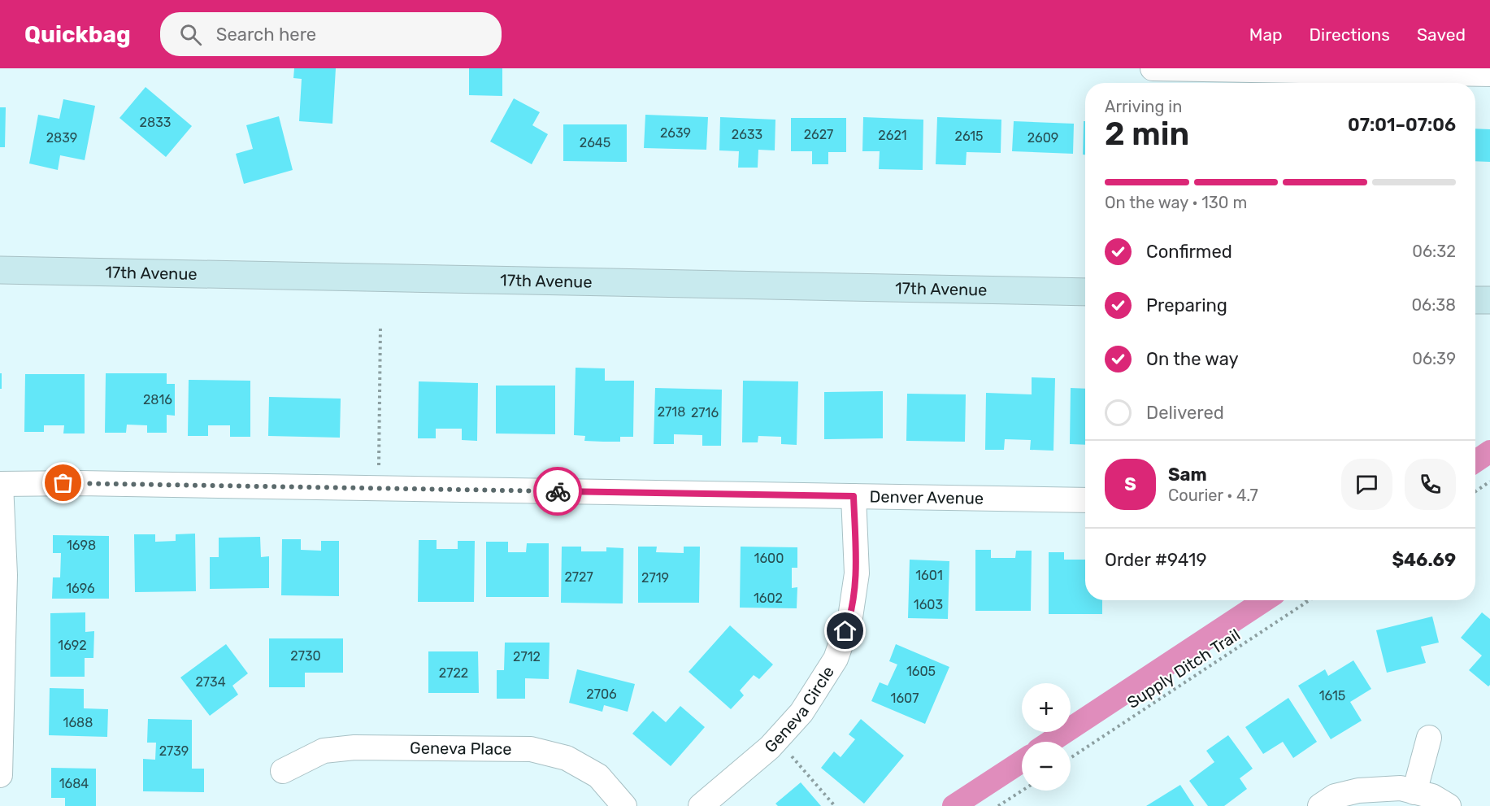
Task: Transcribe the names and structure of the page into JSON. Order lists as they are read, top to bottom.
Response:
{
  "streets": {
    "main road": ["17th Avenue"],
    "street": ["Denver Avenue", "Geneva Circle", "Geneva Place"],
    "path": ["Supply Ditch Trail"]
  },
  "crossings": [
    ["Denver Avenue", "Geneva Circle"]
  ],
  "house_numbers": [
    "2833",
    "2639",
    "2633",
    "2627",
    "2621",
    "2615",
    "2839",
    "2609",
    "2645",
    "2816",
    "2718",
    "2716",
    "1698",
    "1600",
    "1601",
    "2727",
    "2719",
    "1696",
    "1602",
    "1603",
    "1692",
    "2730",
    "2712",
    "1605",
    "2722",
    "2734",
    "2706",
    "1615",
    "1607",
    "1688",
    "2739",
    "1684"
  ],
  "page": {
    "header": "Quickbag",
    "search": "Search here",
    "nav": ["Map", "Directions", "Saved"],
    "heading": ["2 min", "Arriving in", "07:01–07:06"],
    "panel": [
      "Sam",
      "Courier · 4.7",
      "Order #9419",
      "$46.69"
    ],
    "bar": "On the way · 130 m",
    "list": [
      ["Confirmed", "06:32"],
      ["Preparing", "06:38"],
      ["On the way", "06:39"],
      "Delivered"
    ],
    "round": "S",
    "map_buttons": ["+", "−"]
  }
}
